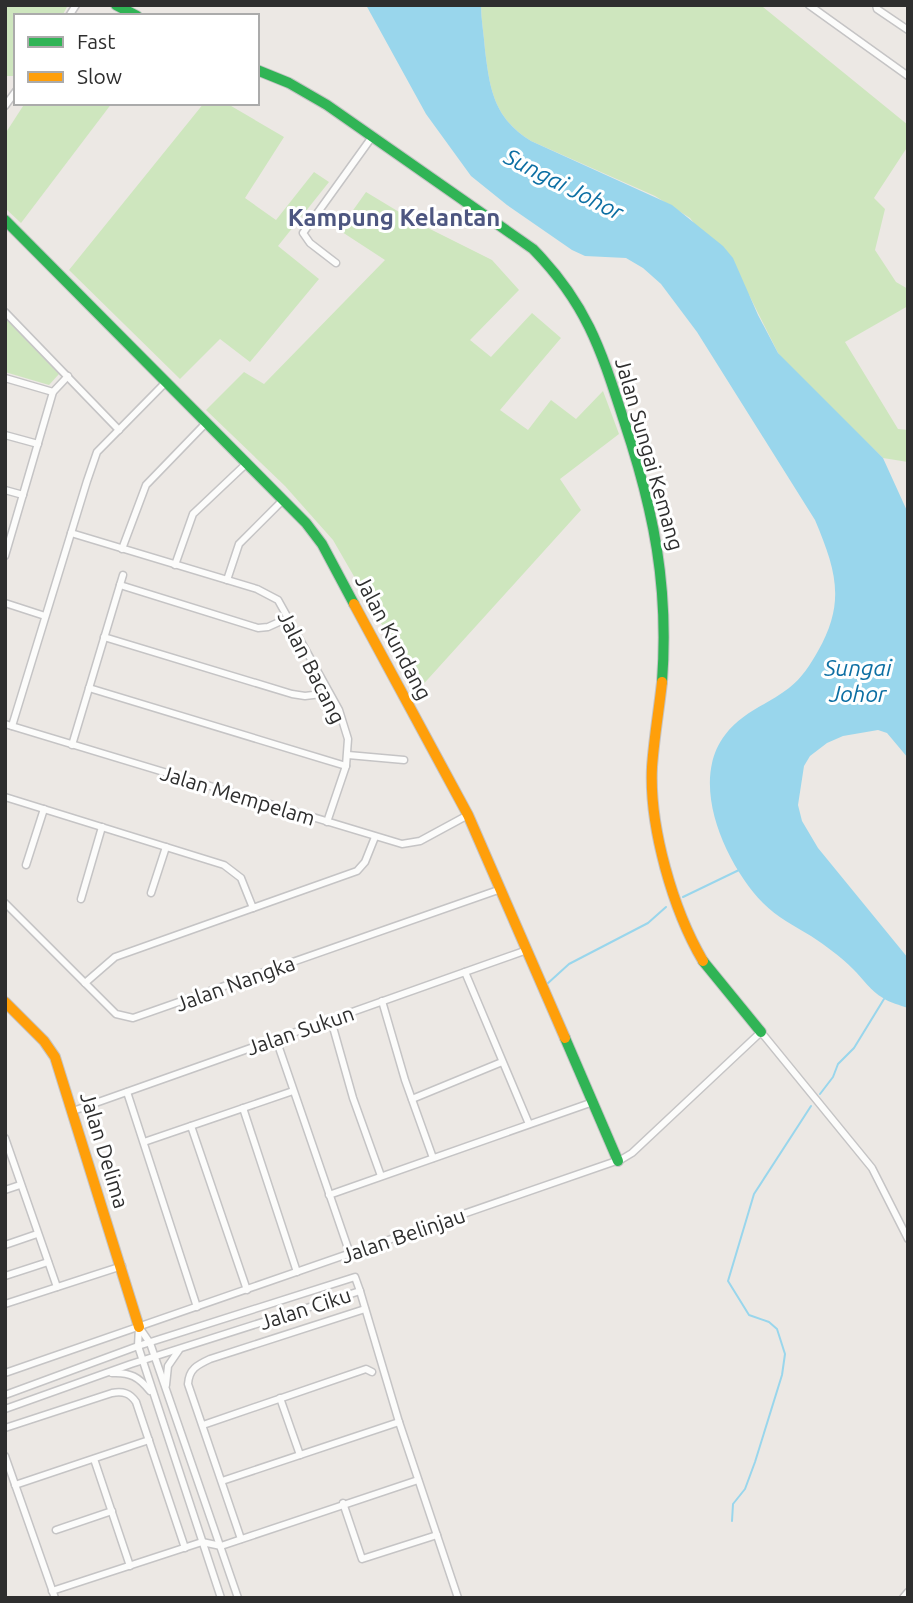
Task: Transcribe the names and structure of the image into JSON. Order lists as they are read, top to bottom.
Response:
{
  "streets": {
    "street": [
      "Jalan Sungai Kemang",
      "Jalan Kundang",
      "Jalan Bacang",
      "Jalan Mempelam",
      "Jalan Nangka",
      "Jalan Sukun",
      "Jalan Delima",
      "Jalan Belinjau",
      "Jalan Ciku"
    ]
  },
  "crossings": [
    ["Jalan Sungai Kemang", "Jalan Belinjau"],
    ["Jalan Kundang", "Jalan Mempelam"],
    ["Jalan Kundang", "Jalan Nangka"],
    ["Jalan Kundang", "Jalan Sukun"],
    ["Jalan Kundang", "Jalan Belinjau"],
    ["Jalan Bacang", "Jalan Mempelam"],
    ["Jalan Sukun", "Jalan Delima"],
    ["Jalan Delima", "Jalan Belinjau"],
    ["Jalan Delima", "Jalan Ciku"]
  ],
  "districts": ["Kampung Kelantan"],
  "water": ["Sungai Johor"],
  "legend": ["Fast", "Slow"]
}
